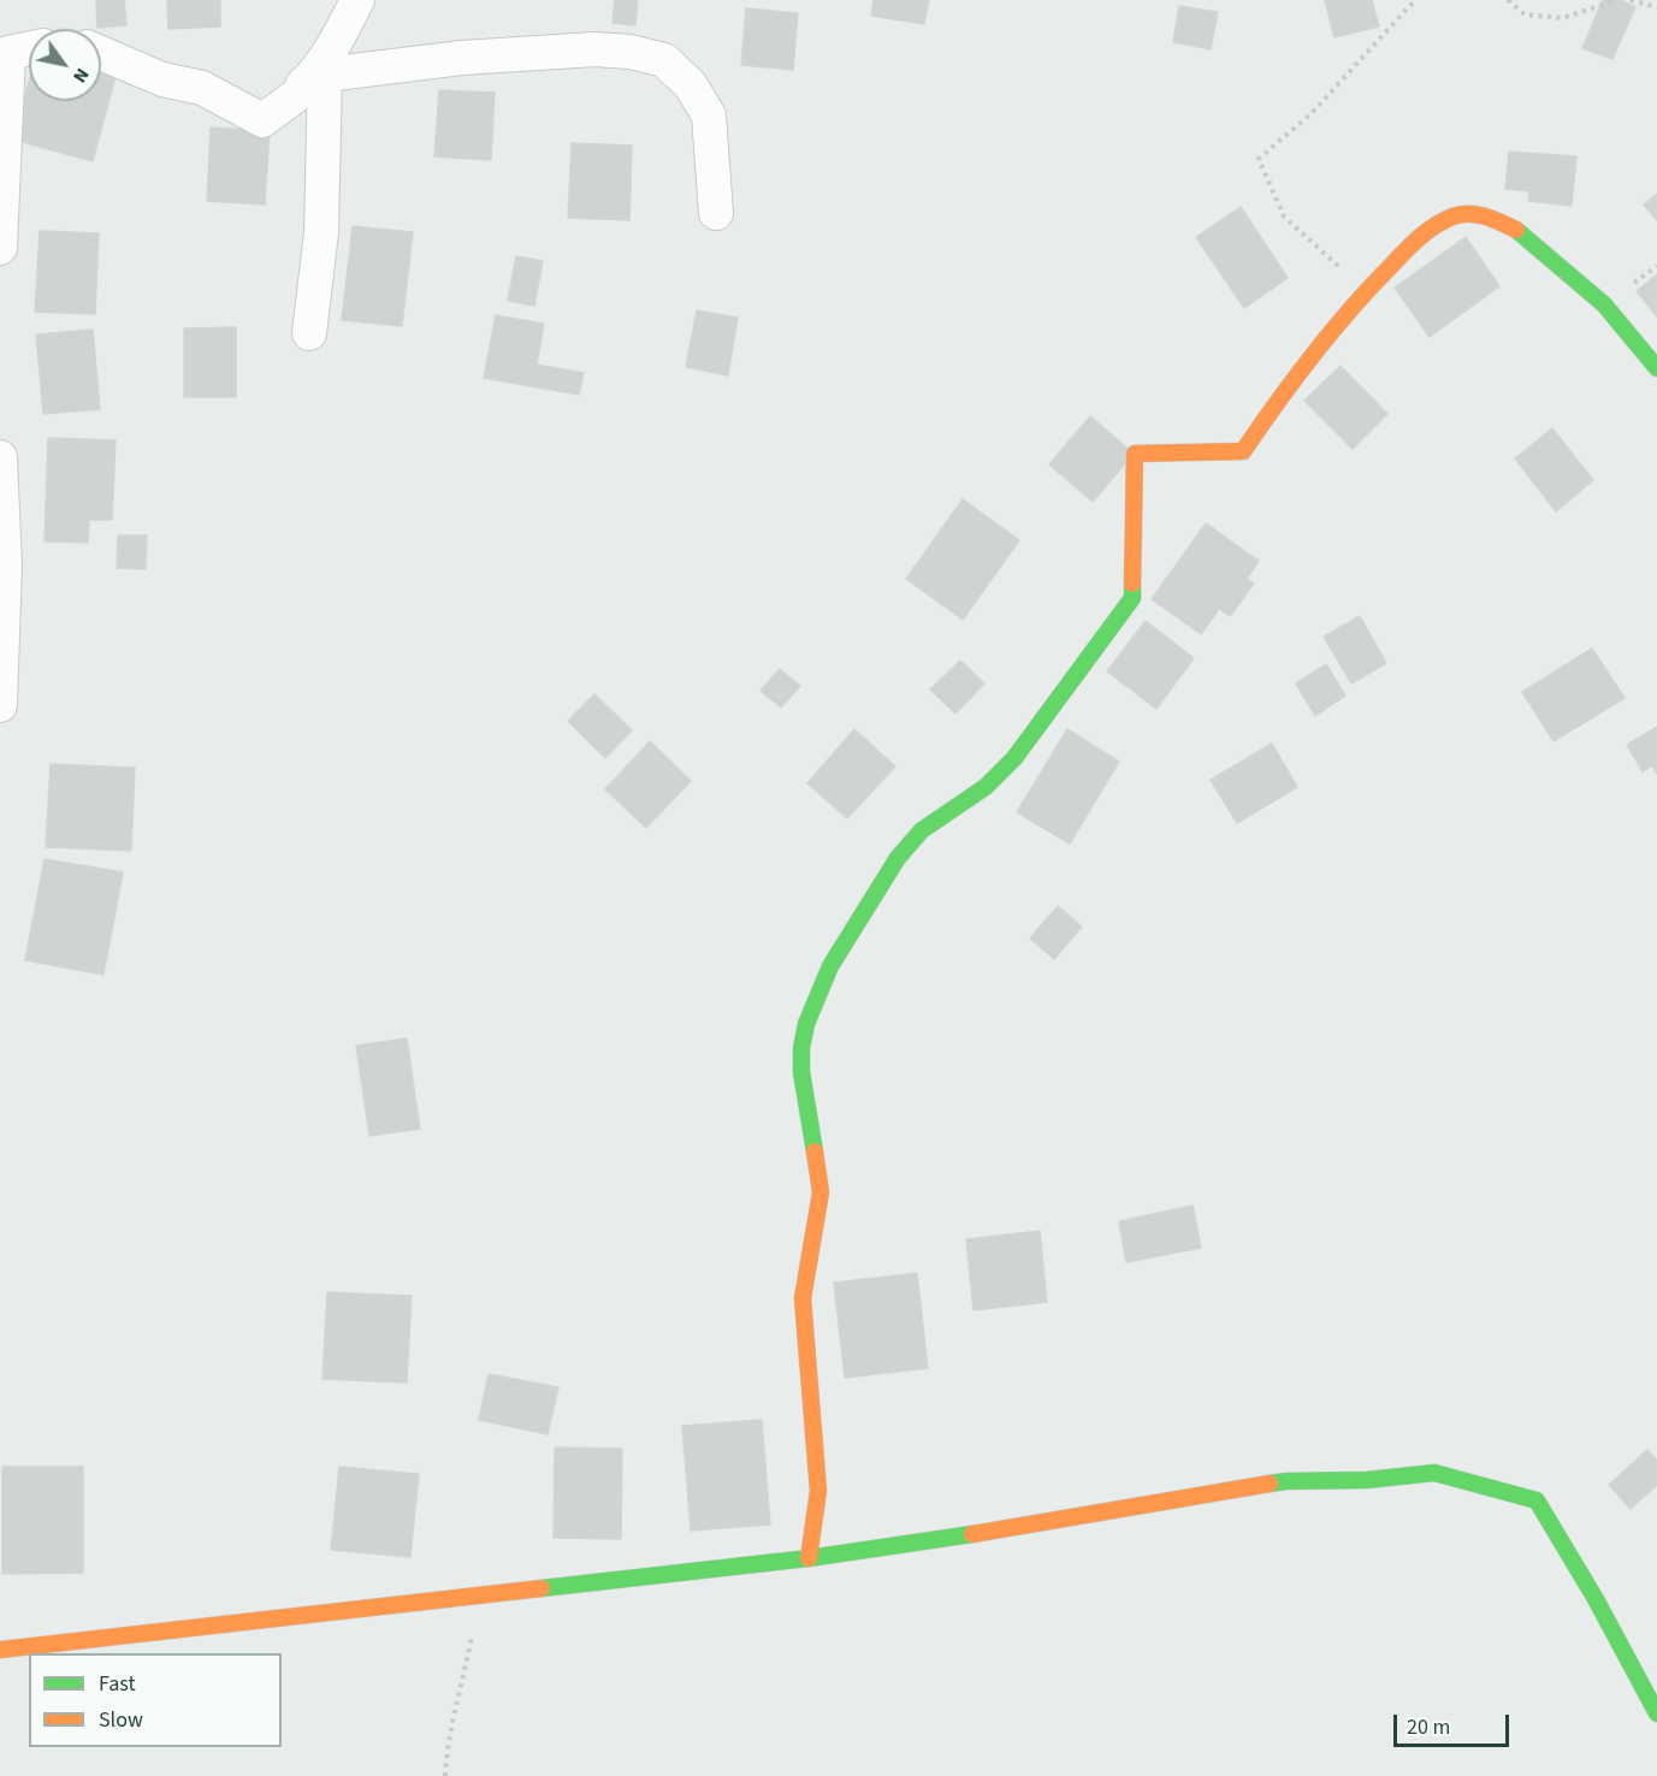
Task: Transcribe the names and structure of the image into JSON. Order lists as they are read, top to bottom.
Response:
{
  "legend": ["Fast", "Slow"],
  "scale_bar": "20 m",
  "north": "bottom right"
}
